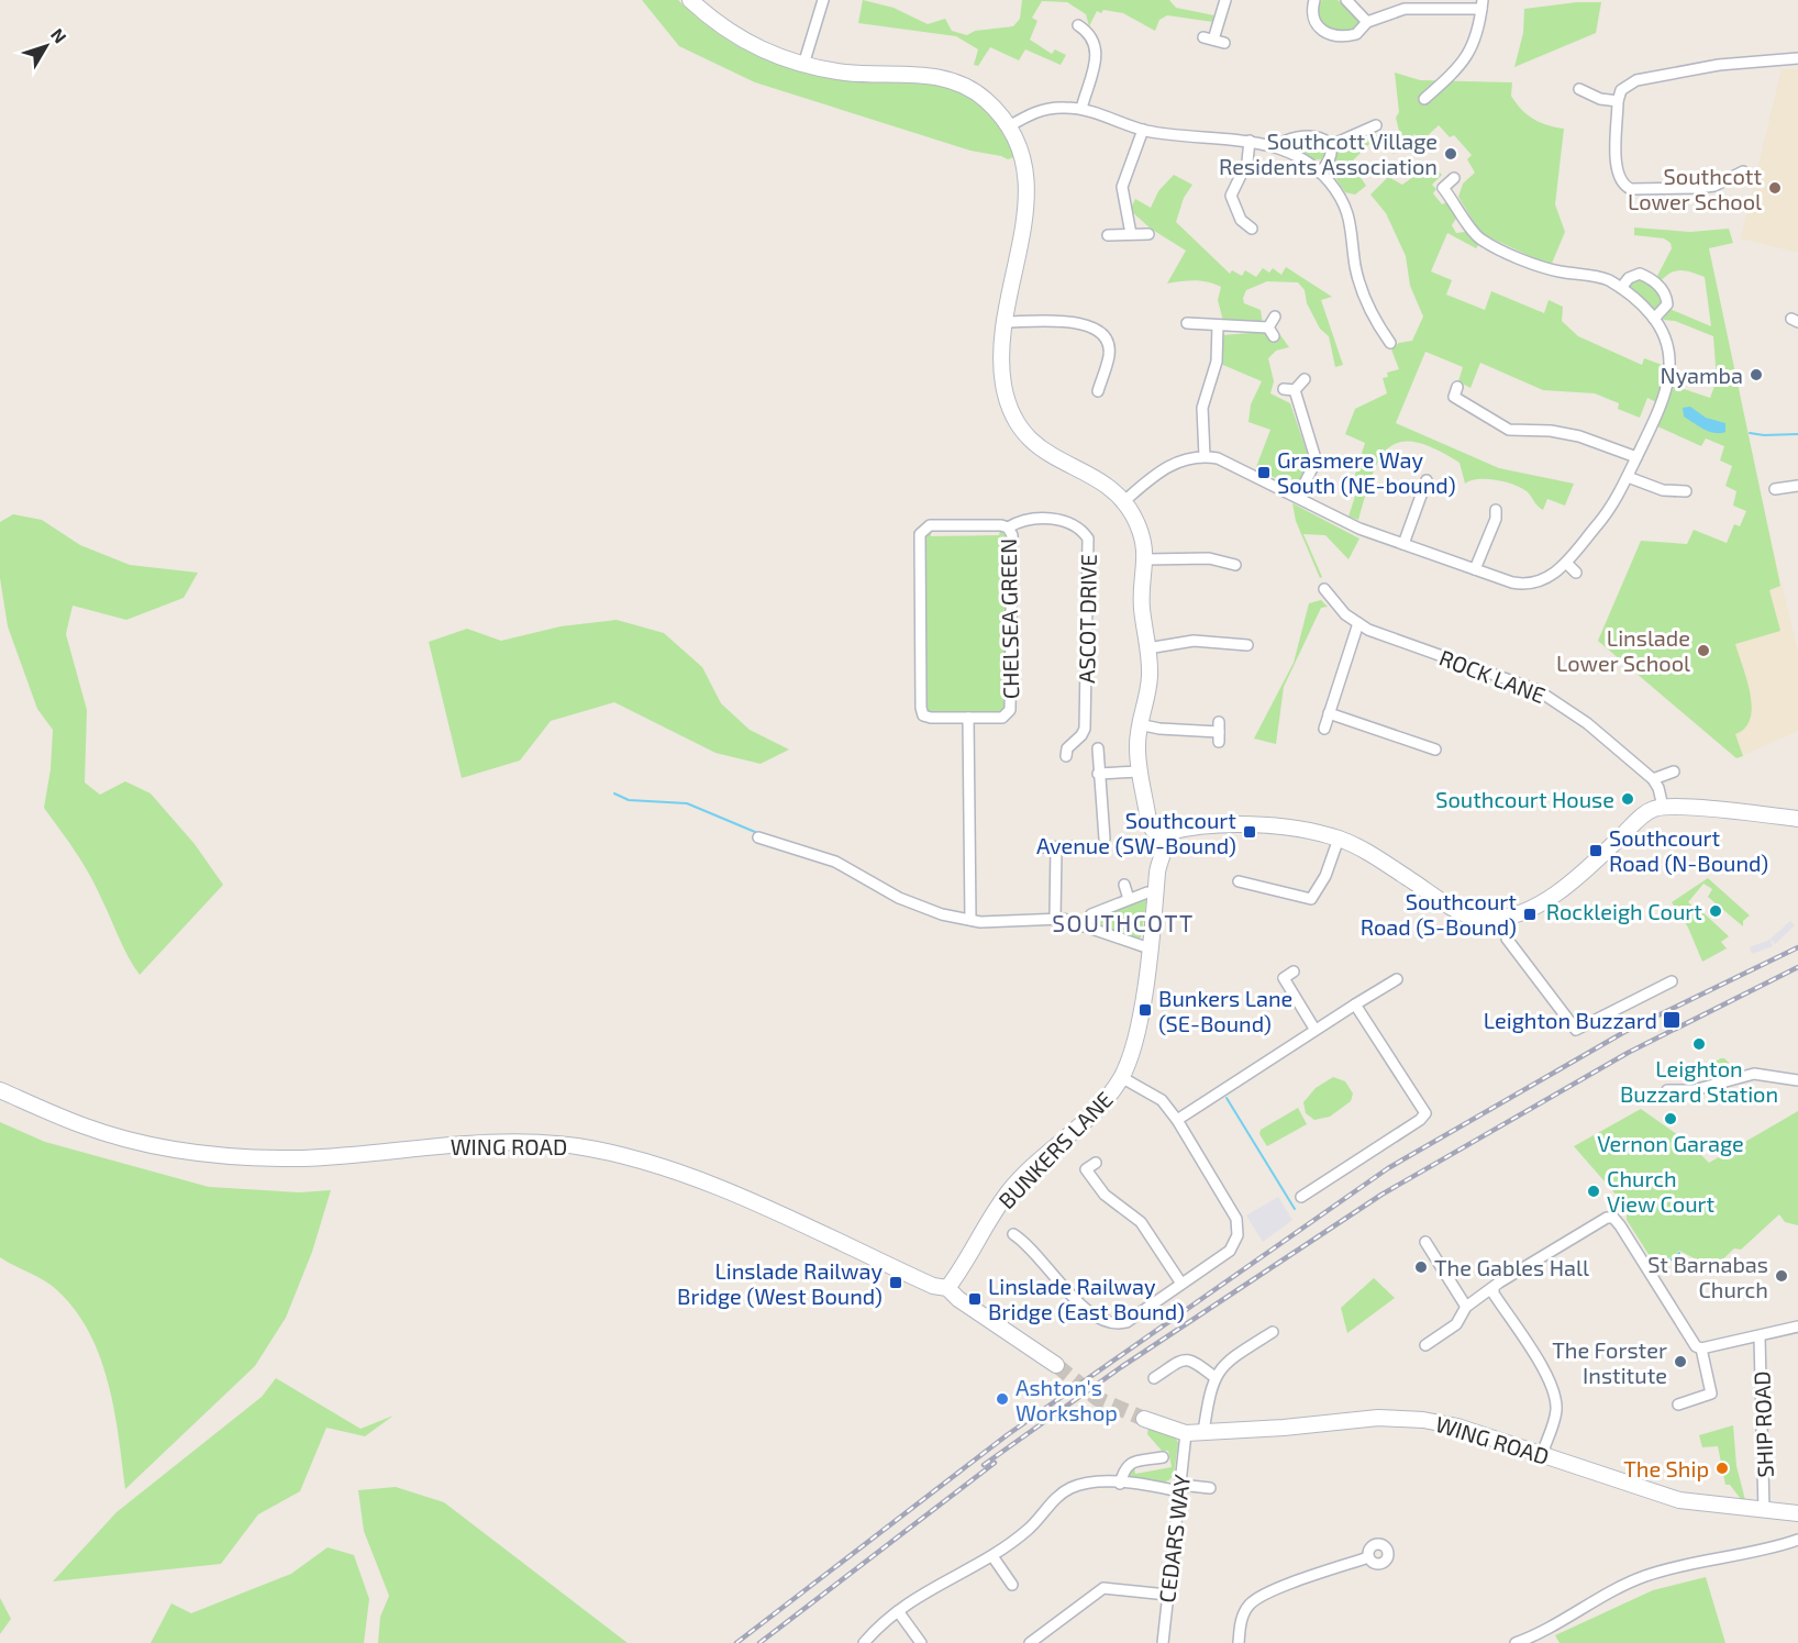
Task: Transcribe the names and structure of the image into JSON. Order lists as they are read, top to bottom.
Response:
{
  "streets": {
    "street": [
      "CHELSEA GREEN",
      "ASCOT DRIVE",
      "ROCK LANE",
      "WING ROAD",
      "BUNKERS LANE",
      "SHIP ROAD",
      "CEDARS WAY"
    ]
  },
  "crossings": [
    ["CHELSEA GREEN", "ASCOT DRIVE"],
    ["WING ROAD", "BUNKERS LANE"],
    ["WING ROAD", "SHIP ROAD"],
    ["WING ROAD", "CEDARS WAY"]
  ],
  "districts": ["SOUTHCOTT"],
  "places": {
    "other": [
      "Southcott Village Residents Association",
      "Southcott Lower School",
      "Nyamba",
      "Linslade Lower School",
      "Southcourt House",
      "Rockleigh Court",
      "Leighton Buzzard Station",
      "Vernon Garage",
      "Church View Court",
      "The Gables Hall",
      "St Barnabas Church",
      "The Forster Institute",
      "Ashton's Workshop",
      "The Ship"
    ],
    "transit": [
      "Grasmere Way South (NE-bound)",
      "Southcourt Avenue (SW-Bound)",
      "Southcourt Road (N-Bound)",
      "Southcourt Road (S-Bound)",
      "Bunkers Lane (SE-Bound)",
      "Leighton Buzzard",
      "Linslade Railway Bridge (West Bound)",
      "Linslade Railway Bridge (East Bound)"
    ]
  },
  "north": "top right"
}
